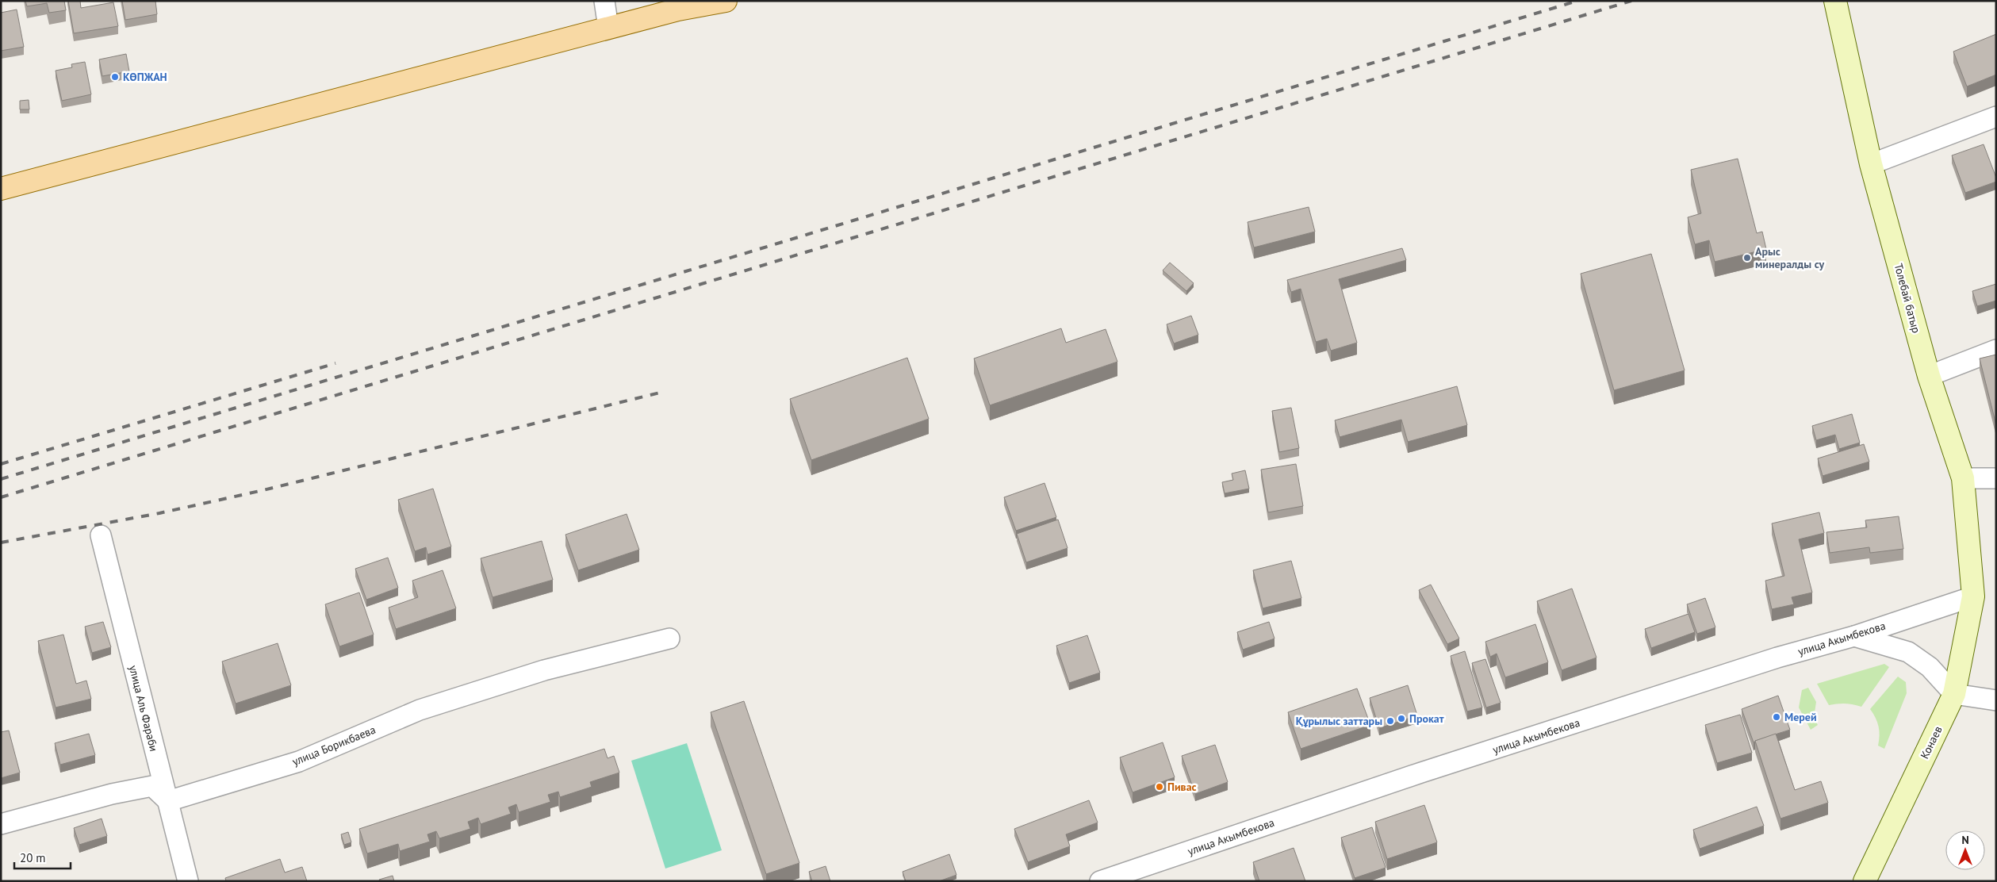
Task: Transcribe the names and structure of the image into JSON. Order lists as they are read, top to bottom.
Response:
{
  "streets": {
    "main road": ["Толебай батыр", "Конаев"],
    "street": ["улица Акымбекова", "улица Аль Фараби", "улица Борикбаева"]
  },
  "crossings": [
    ["Толебай батыр", "улица Акымбекова"],
    ["Толебай батыр", "Конаев"],
    ["улица Акымбекова", "Конаев"],
    ["улица Аль Фараби", "улица Борикбаева"]
  ],
  "places": [
    "КӨПЖАН",
    "Арыс минералды су",
    "Мерей",
    "Прокат",
    "Құрылыс заттары",
    "Пивас"
  ],
  "scale_bar": "20 m",
  "north": "top"
}
